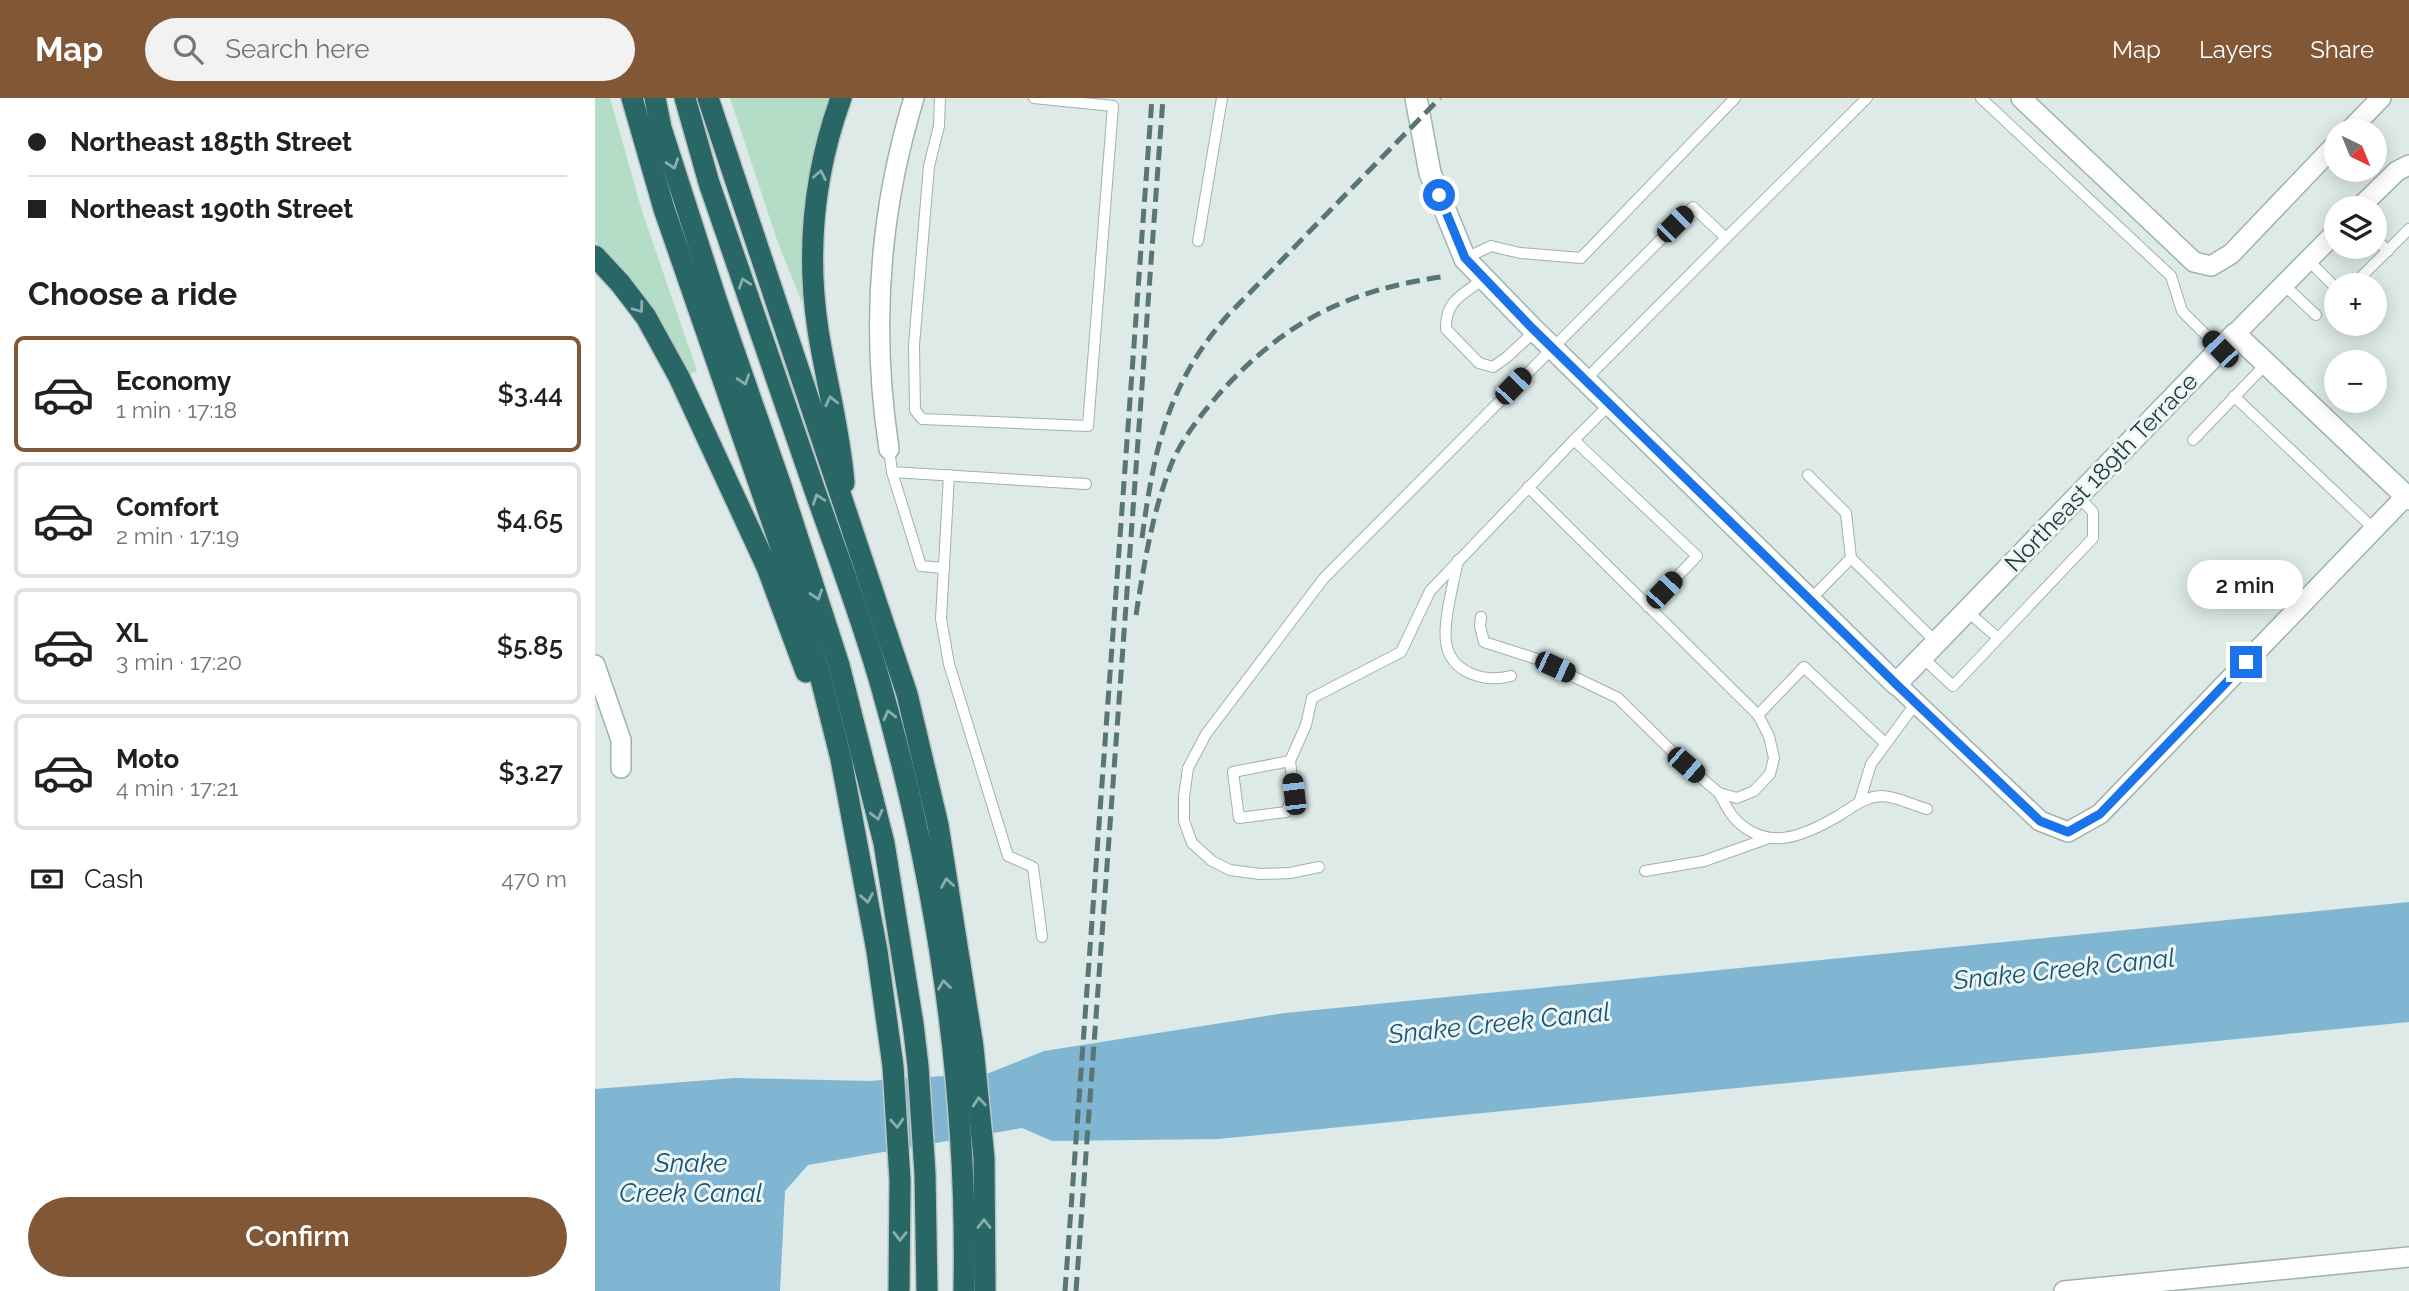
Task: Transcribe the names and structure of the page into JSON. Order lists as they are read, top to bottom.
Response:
{
  "streets": {
    "street": ["Northeast 189th Terrace"]
  },
  "water": ["Snake Creek Canal"],
  "north": "bottom right",
  "page": {
    "header": "Map",
    "search": "Search here",
    "nav": ["Map", "Layers", "Share"],
    "banner": ["Northeast 185th Street", "Northeast 190th Street"],
    "map_buttons": ["+", "−"],
    "heading": "Choose a ride",
    "list": [
      {
        "name": "Economy",
        "note": "1 min · 17:18",
        "value": "$3.44"
      },
      {
        "name": "Comfort",
        "note": "2 min · 17:19",
        "value": "$4.65"
      },
      {
        "name": "XL",
        "note": "3 min · 17:20",
        "value": "$5.85"
      },
      {
        "name": "Moto",
        "note": "4 min · 17:21",
        "value": "$3.27"
      }
    ],
    "bubble": "2 min",
    "pay": ["Cash", "470 m"],
    "buttons": "Confirm"
  }
}
